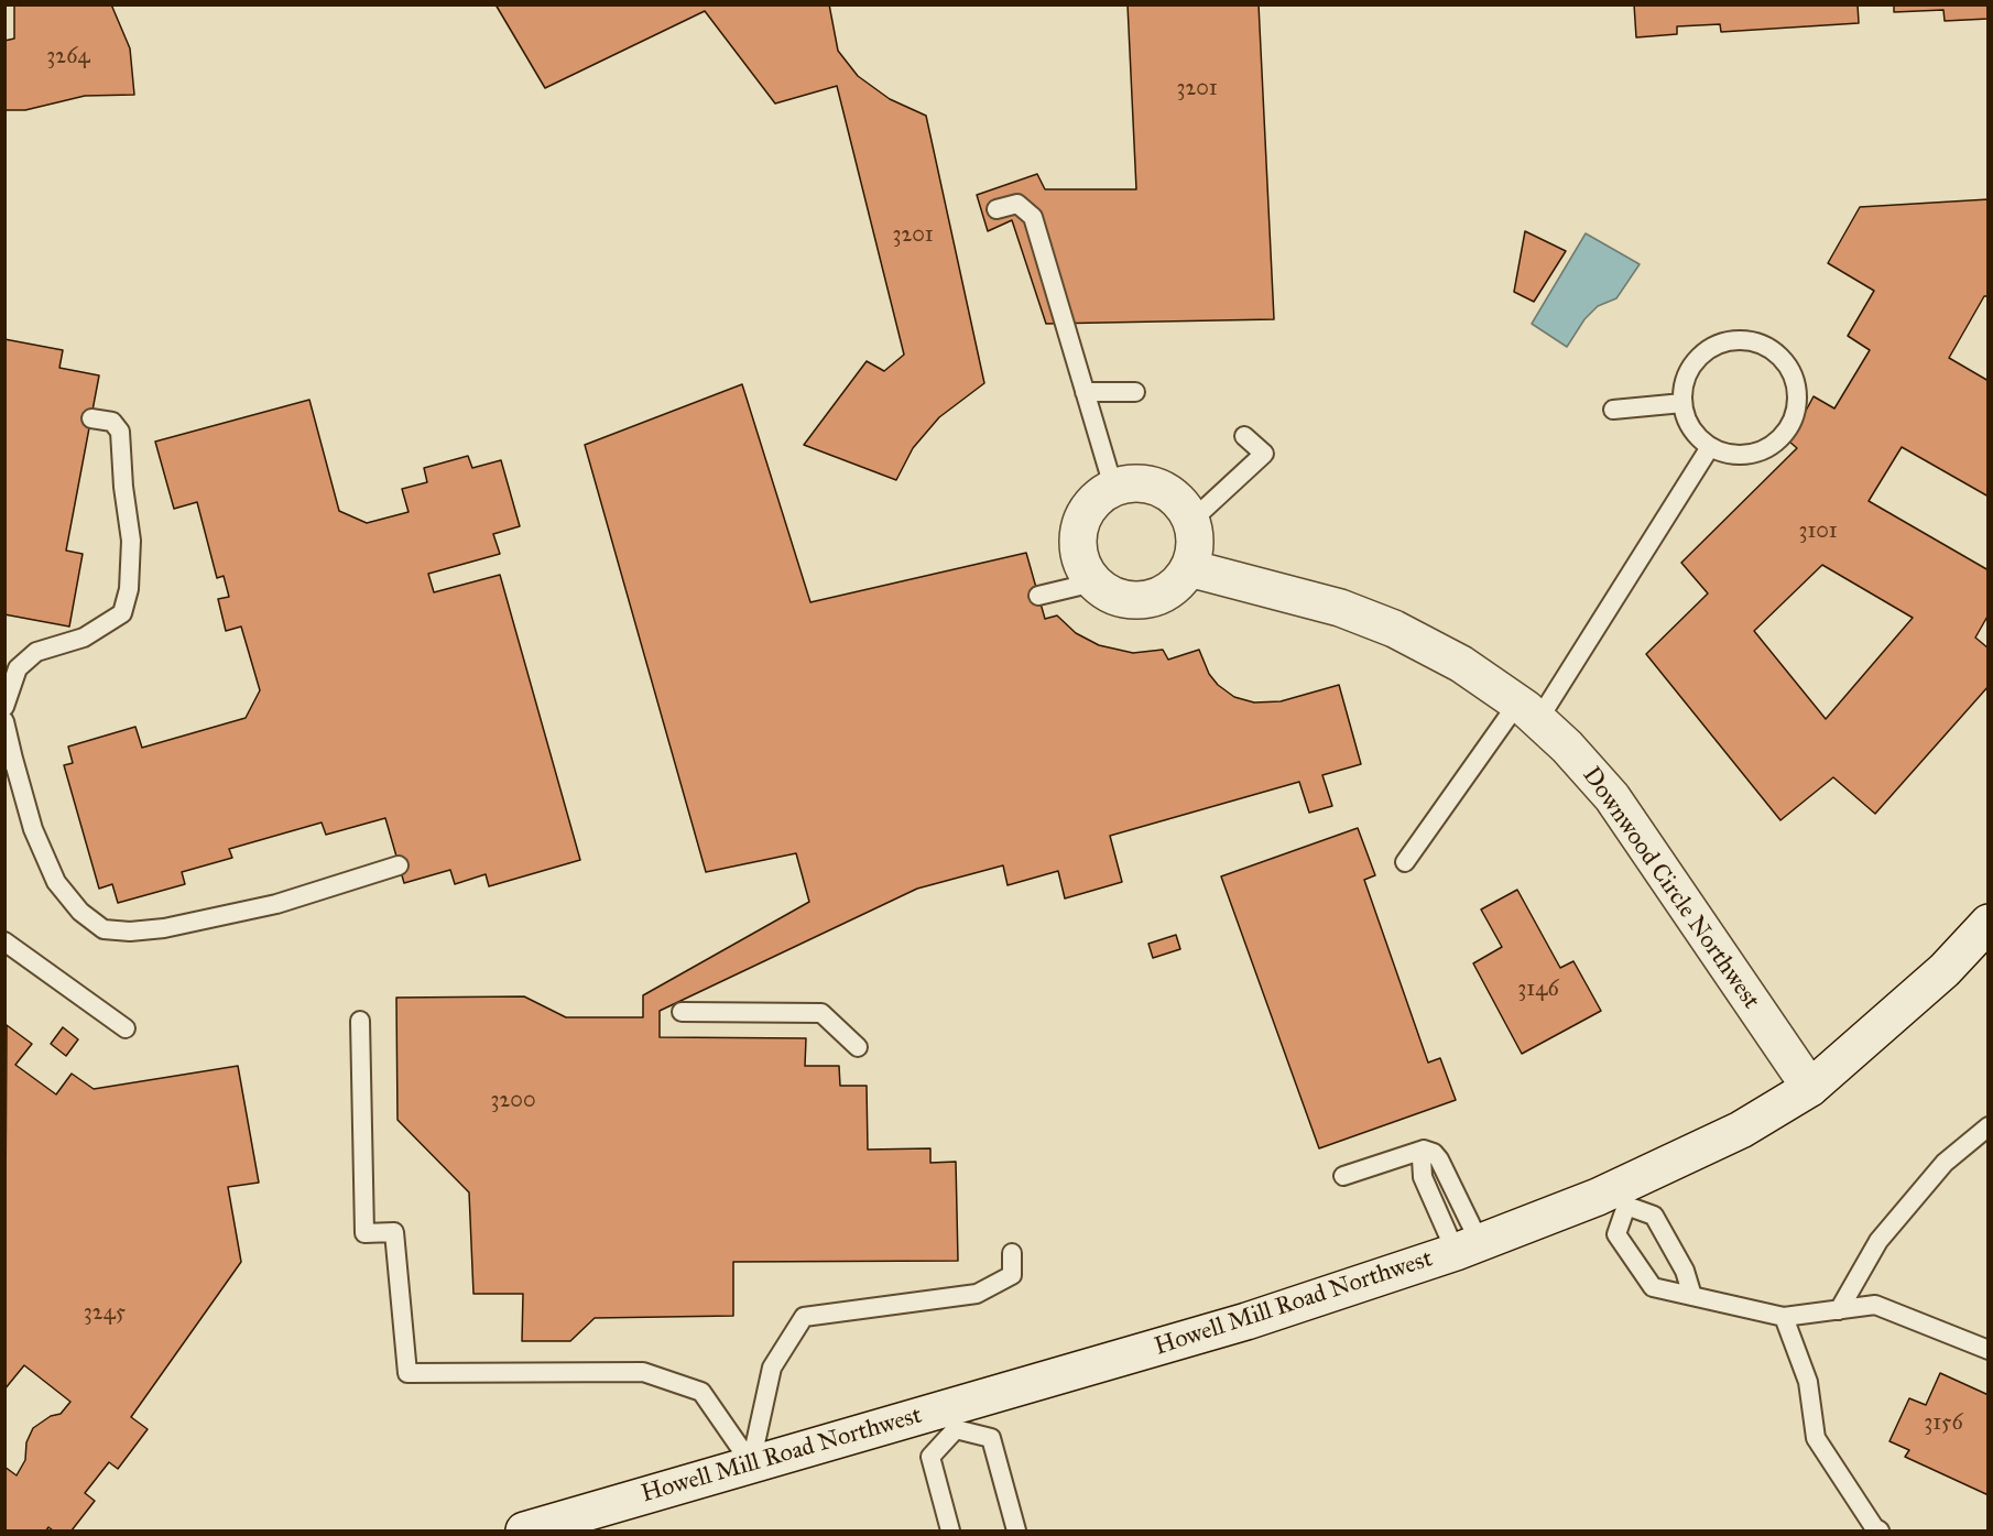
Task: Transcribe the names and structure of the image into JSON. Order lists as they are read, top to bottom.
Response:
{
  "streets": {
    "main road": ["Downwood Circle Northwest", "Howell Mill Road Northwest"]
  },
  "crossings": [
    ["Downwood Circle Northwest", "Howell Mill Road Northwest"]
  ],
  "house_numbers": [
    "3264",
    "3201",
    "3201",
    "3101",
    "3146",
    "3200",
    "3245",
    "3156"
  ]
}
